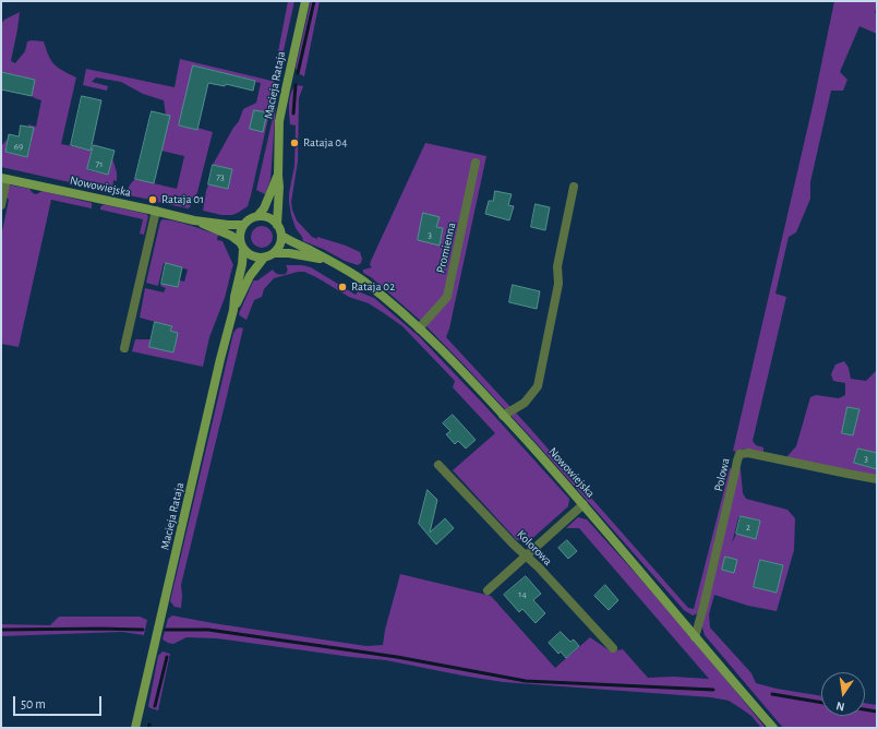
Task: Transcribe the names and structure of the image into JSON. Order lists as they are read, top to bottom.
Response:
{
  "streets": {
    "street": [
      "Macieja Rataja",
      "Nowowiejska",
      "Promienna",
      "Polowa",
      "Kolorowa"
    ]
  },
  "crossings": [
    ["Macieja Rataja", "Nowowiejska"],
    ["Nowowiejska", "Promienna"],
    ["Nowowiejska", "Polowa"]
  ],
  "places": ["Rataja 04", "Rataja 01", "Rataja 02"],
  "house_numbers": [
    "69",
    "71",
    "73",
    "3",
    "3",
    "2",
    "14"
  ],
  "scale_bar": "50 m",
  "north": "bottom"
}
